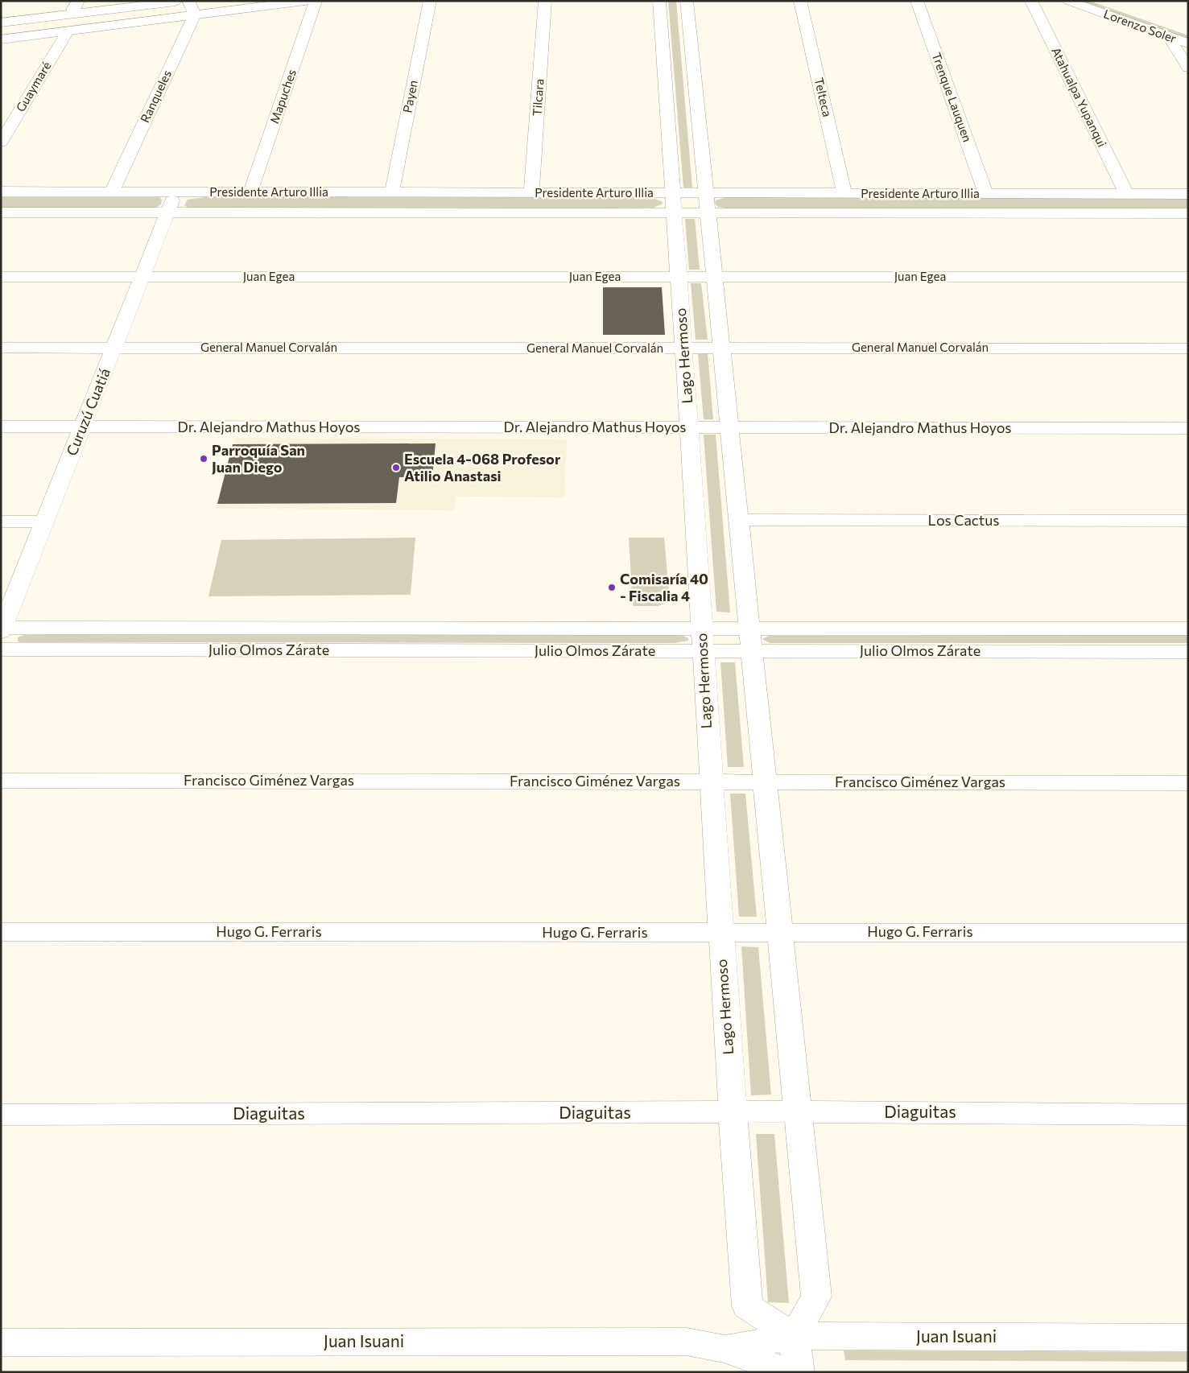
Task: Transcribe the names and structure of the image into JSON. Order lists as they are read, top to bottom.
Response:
{
  "streets": {
    "street": [
      "Lorenzo Soler",
      "Guaymaré",
      "Ranqueles",
      "Mapuches",
      "Payen",
      "Tilcara",
      "Telteca",
      "Trenque Lauquen",
      "Atahualpa Yupanqui",
      "Presidente Arturo Illia",
      "Juan Egea",
      "General Manuel Corvalán",
      "Lago Hermoso",
      "Curuzú Cuatiá",
      "Dr. Alejandro Mathus Hoyos",
      "Los Cactus",
      "Julio Olmos Zárate",
      "Francisco Giménez Vargas",
      "Hugo G. Ferraris",
      "Diaguitas",
      "Juan Isuani"
    ]
  },
  "crossings": [
    ["Ranqueles", "Presidente Arturo Illia"],
    ["Mapuches", "Presidente Arturo Illia"],
    ["Payen", "Presidente Arturo Illia"],
    ["Tilcara", "Presidente Arturo Illia"],
    ["Telteca", "Presidente Arturo Illia"],
    ["Trenque Lauquen", "Presidente Arturo Illia"],
    ["Atahualpa Yupanqui", "Presidente Arturo Illia"],
    ["Presidente Arturo Illia", "Lago Hermoso"],
    ["Presidente Arturo Illia", "Curuzú Cuatiá"],
    ["Juan Egea", "Lago Hermoso"],
    ["Juan Egea", "Curuzú Cuatiá"],
    ["General Manuel Corvalán", "Lago Hermoso"],
    ["General Manuel Corvalán", "Curuzú Cuatiá"],
    ["Lago Hermoso", "Dr. Alejandro Mathus Hoyos"],
    ["Lago Hermoso", "Julio Olmos Zárate"],
    ["Lago Hermoso", "Francisco Giménez Vargas"],
    ["Lago Hermoso", "Hugo G. Ferraris"],
    ["Lago Hermoso", "Diaguitas"],
    ["Lago Hermoso", "Juan Isuani"],
    ["Curuzú Cuatiá", "Dr. Alejandro Mathus Hoyos"],
    ["Curuzú Cuatiá", "Julio Olmos Zárate"]
  ],
  "places": ["Parroquía San Juan Diego", "Escuela 4-068 Profesor Atilio Anastasi", "Comisaría 40 - Fiscalia 4"]
}
